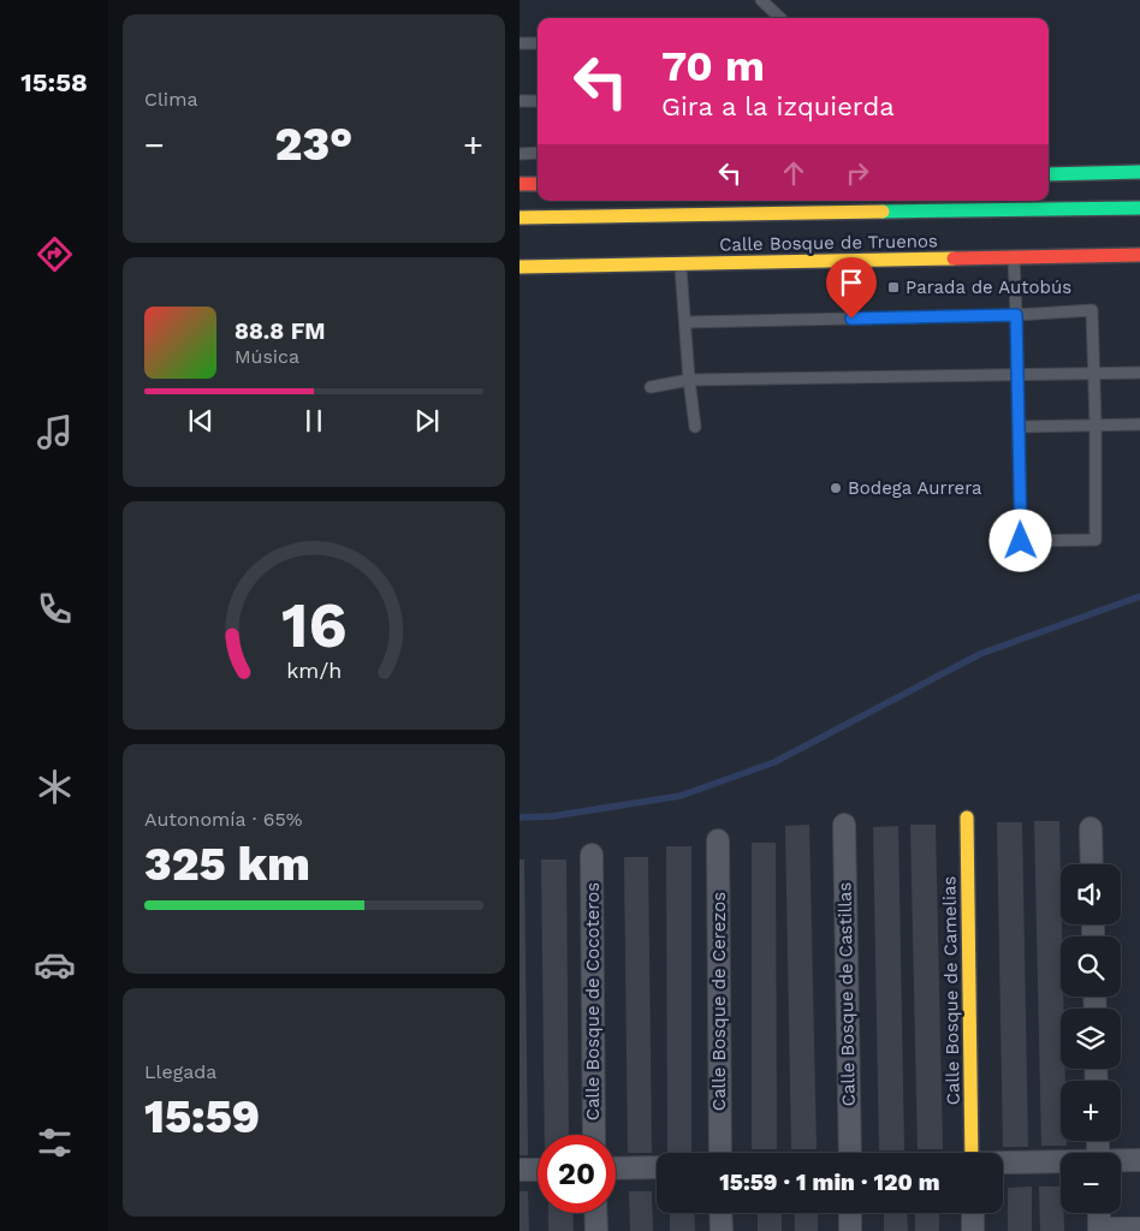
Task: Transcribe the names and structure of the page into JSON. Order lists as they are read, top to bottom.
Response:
{
  "streets": {
    "street": [
      "Calle Bosque de Truenos",
      "Calle Bosque de Camelias",
      "Calle Bosque de Castillas",
      "Calle Bosque de Cocoteros",
      "Calle Bosque de Cerezos"
    ]
  },
  "places": {
    "transit": ["Parada de Autobús"],
    "other": ["Bodega Aurrera"]
  },
  "page": {
    "tabs": "15:58",
    "tile": [
      "Clima",
      ["Autonomía · 65%", "325 km"],
      ["Llegada", "15:59"]
    ],
    "turn": ["70 m", "Gira a la izquierda"],
    "heat": ["−", "23°", "+"],
    "song": ["88.8 FM", "Música"],
    "map_buttons": ["+", "−"],
    "limit": "20",
    "trip": "15:59 · 1 min · 120 m",
    "gauge": ["16", "km/h"]
  }
}
